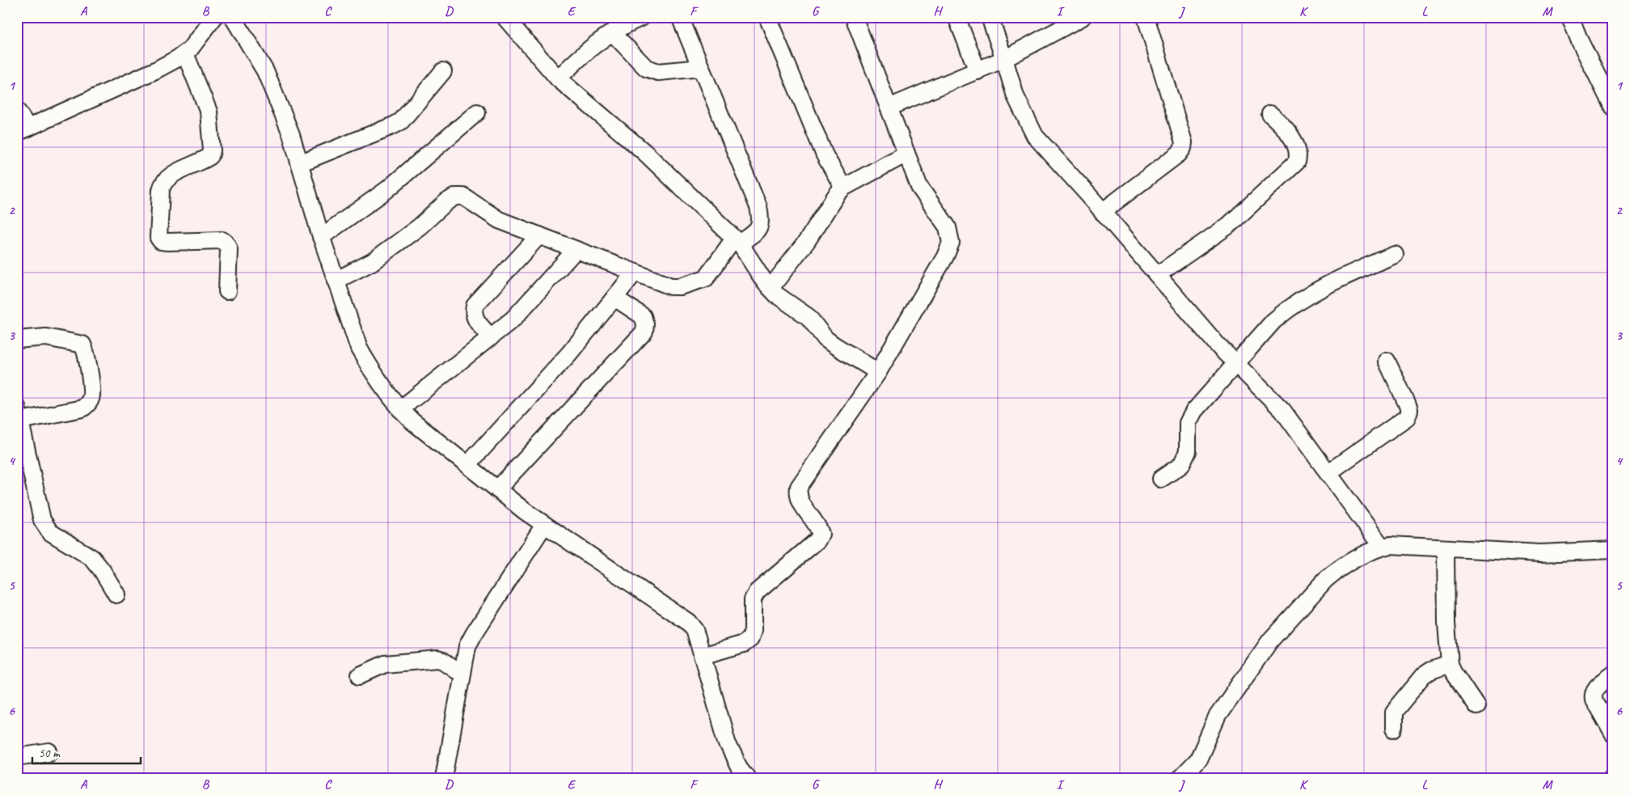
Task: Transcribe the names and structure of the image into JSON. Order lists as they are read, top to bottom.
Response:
{
  "scale_bar": "50 m",
  "grid": {
    "columns": [
      "A",
      "B",
      "C",
      "D",
      "E",
      "F",
      "G",
      "H",
      "I",
      "J",
      "K",
      "L",
      "M"
    ],
    "rows": [
      "1",
      "2",
      "3",
      "4",
      "5",
      "6"
    ]
  }
}
